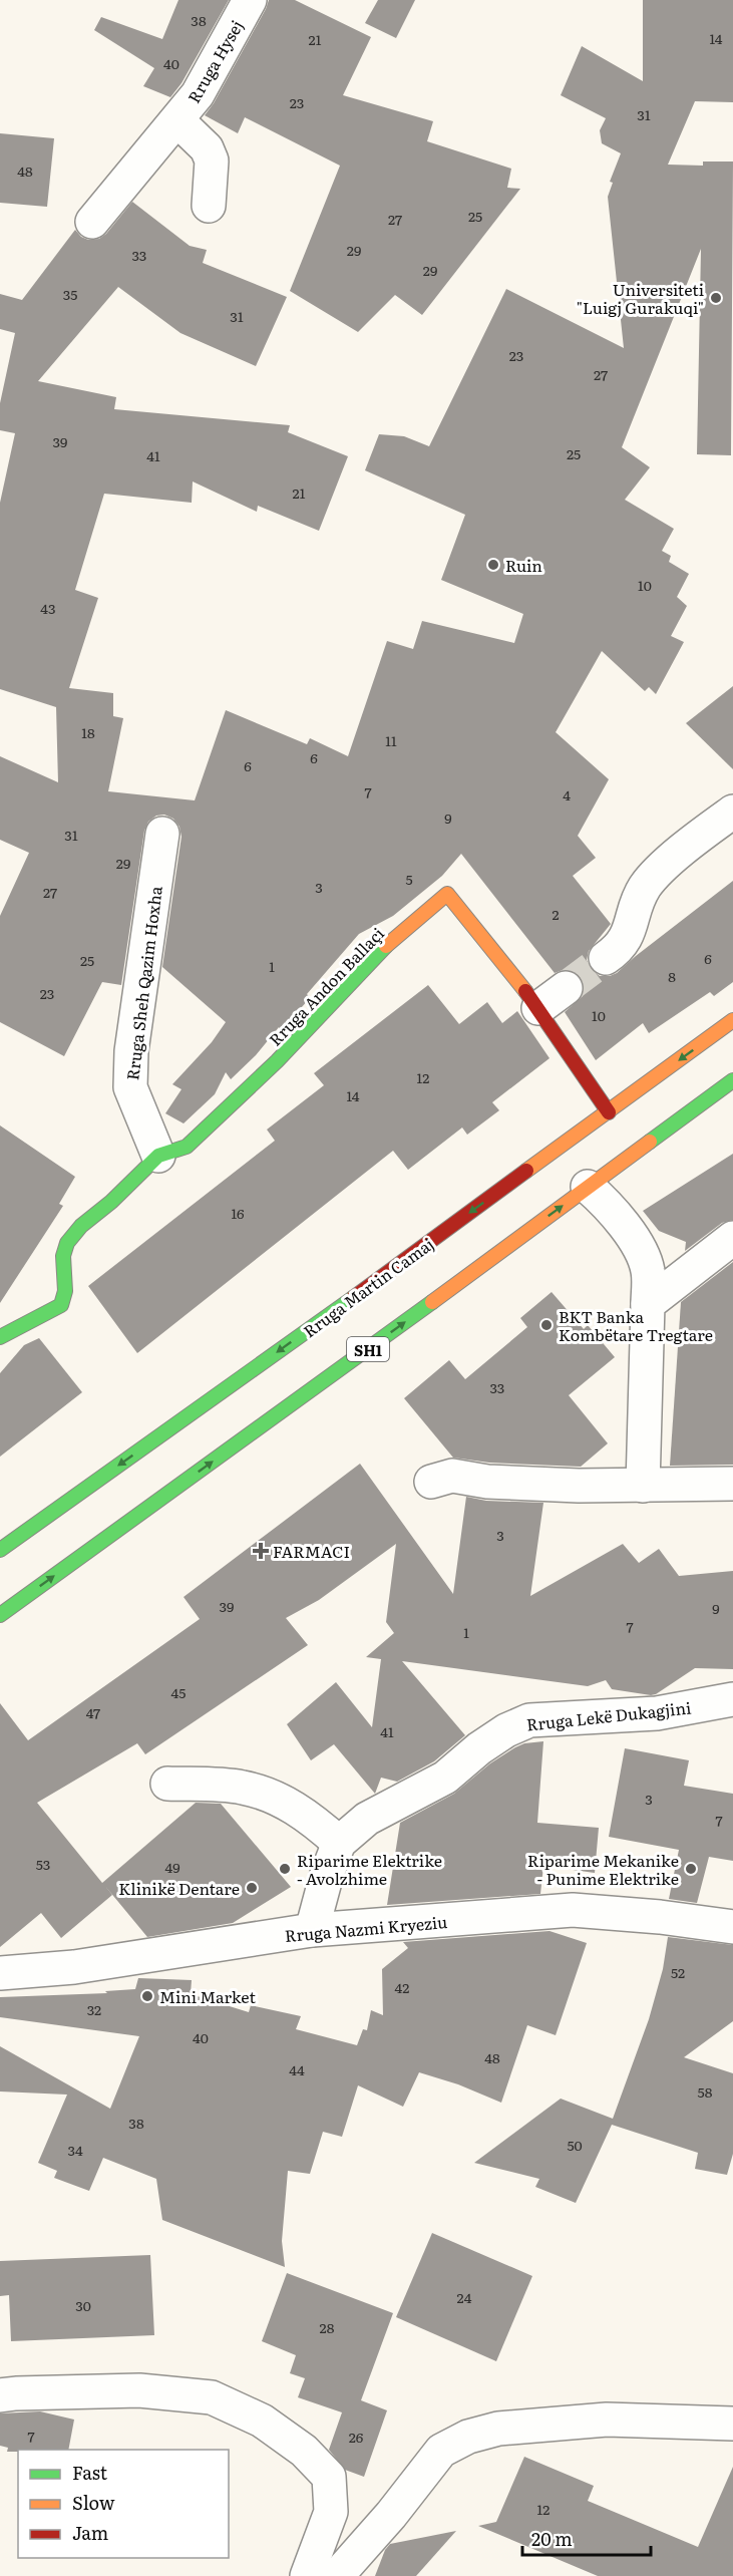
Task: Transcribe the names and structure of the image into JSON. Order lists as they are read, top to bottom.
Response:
{
  "streets": {
    "main road": ["Rruga Andon Ballaçi", "Rruga Martin Camaj", "SH1"],
    "street": [
      "Rruga Hysej",
      "Rruga Sheh Qazim Hoxha",
      "Rruga Lekë Dukagjini",
      "Rruga Nazmi Kryeziu"
    ]
  },
  "crossings": [
    ["Rruga Sheh Qazim Hoxha", "Rruga Andon Ballaçi"],
    ["Rruga Andon Ballaçi", "Rruga Martin Camaj"],
    ["Rruga Lekë Dukagjini", "Rruga Nazmi Kryeziu"]
  ],
  "places": {
    "other": [
      "Universiteti \"Luigj Gurakuqi\"",
      "Ruin",
      "BKT Banka Kombëtare Tregtare",
      "Riparime Elektrike - Avolzhime",
      "Riparime Mekanike - Punime Elektrike",
      "Klinikë Dentare",
      "Mini Market"
    ],
    "health": ["FARMACI"]
  },
  "house_numbers": [
    "38",
    "14",
    "21",
    "40",
    "23",
    "31",
    "48",
    "25",
    "27",
    "29",
    "33",
    "29",
    "35",
    "31",
    "23",
    "27",
    "39",
    "25",
    "41",
    "21",
    "10",
    "43",
    "18",
    "11",
    "6",
    "6",
    "7",
    "4",
    "9",
    "31",
    "29",
    "5",
    "3",
    "27",
    "2",
    "6",
    "25",
    "1",
    "8",
    "23",
    "10",
    "12",
    "14",
    "16",
    "33",
    "3",
    "39",
    "9",
    "7",
    "1",
    "45",
    "47",
    "41",
    "3",
    "7",
    "53",
    "49",
    "52",
    "42",
    "32",
    "40",
    "48",
    "44",
    "58",
    "38",
    "50",
    "34",
    "24",
    "30",
    "28",
    "7",
    "26",
    "12"
  ],
  "legend": ["Fast", "Slow", "Jam"],
  "scale_bar": "20 m"
}
